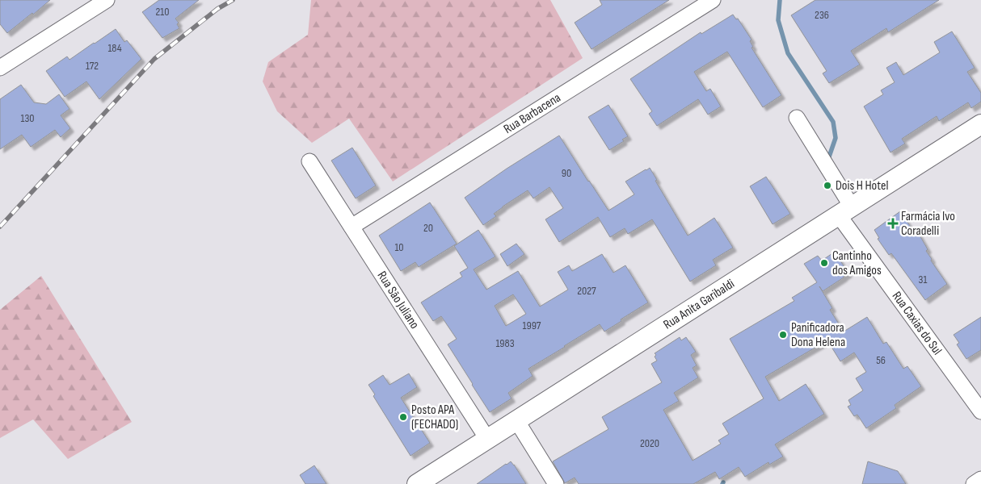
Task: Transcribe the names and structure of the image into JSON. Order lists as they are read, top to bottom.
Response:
{
  "streets": {
    "main road": ["Rua Anita Garibaldi"],
    "street": ["Rua Barbacena", "Rua São Juliano", "Rua Caxias do Sul"]
  },
  "crossings": [
    ["Rua Barbacena", "Rua São Juliano"],
    ["Rua São Juliano", "Rua Anita Garibaldi"],
    ["Rua Anita Garibaldi", "Rua Caxias do Sul"]
  ],
  "places": {
    "other": [
      "Dois H Hotel",
      "Cantinho dos Amigos",
      "Panificadora Dona Helena",
      "Posto APA (FECHADO)"
    ],
    "health": ["Farmácia Ivo Coradelli"]
  },
  "house_numbers": [
    "210",
    "236",
    "184",
    "172",
    "130",
    "90",
    "20",
    "10",
    "31",
    "2027",
    "1997",
    "1983",
    "56",
    "2020"
  ]
}
